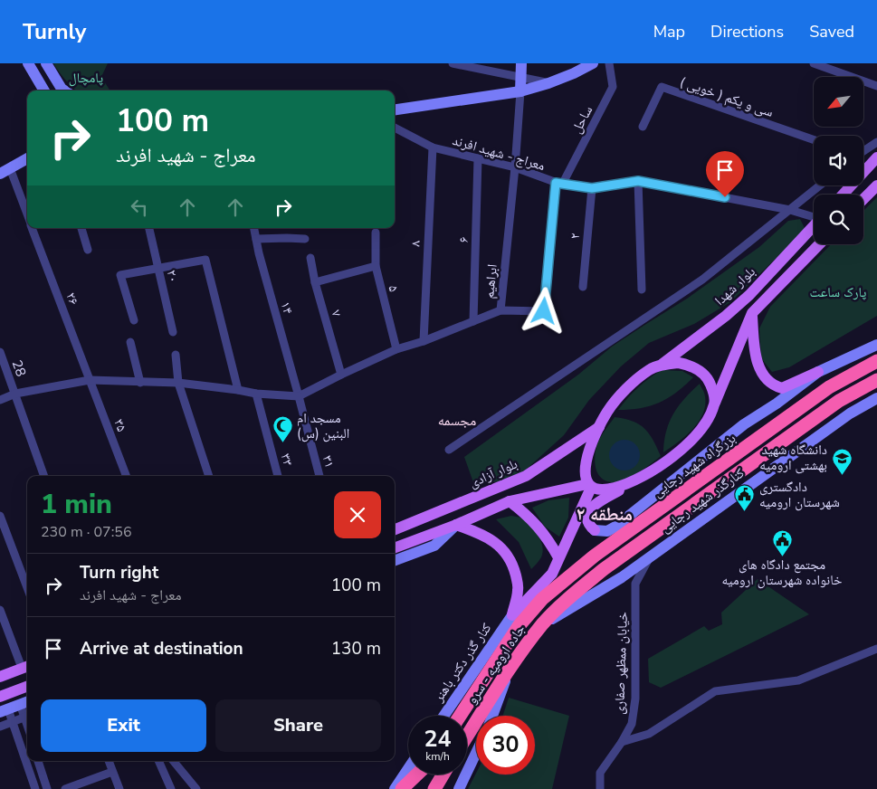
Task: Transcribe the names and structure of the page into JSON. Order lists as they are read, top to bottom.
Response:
{
  "streets": {
    "highway": ["بزرگراه شهید رجایی", "جاده ارومیه - سرو"],
    "main road": [
      "بلوار شهدا",
      "بلوار آزادی",
      "کنارگذر شهید رجایی",
      "کنار گذر دکتر باهنر"
    ],
    "street": [
      "سی و یکم ( خویی )",
      "ساحل",
      "معراج - شهید افرند",
      "۲",
      "۶",
      "۸",
      "۲۰",
      "ابراهیم",
      "۵",
      "۲۶",
      "۱۴",
      "۷",
      "28",
      "۳۵",
      "۳۳",
      "۳۱",
      "خیابان ممظهر صفاری"
    ]
  },
  "crossings": [
    ["ساحل", "معراج - شهید افرند"],
    ["معراج - شهید افرند", "۲"],
    ["معراج - شهید افرند", "۶"],
    ["معراج - شهید افرند", "۸"],
    ["معراج - شهید افرند", "ابراهیم"],
    ["۶", "ابراهیم"],
    ["۸", "ابراهیم"],
    ["ابراهیم", "۵"],
    ["ابراهیم", "۱۴"],
    ["ابراهیم", "۷"],
    ["ابراهیم", "۳۱"],
    ["بلوار شهدا", "بلوار آزادی"],
    ["۲۶", "۳۵"],
    ["۱۴", "۳۱"],
    ["بزرگراه شهید رجایی", "کنار گذر دکتر باهنر"],
    ["بزرگراه شهید رجایی", "جاده ارومیه - سرو"],
    ["کنارگذر شهید رجایی", "جاده ارومیه - سرو"],
    ["کنار گذر دکتر باهنر", "جاده ارومیه - سرو"]
  ],
  "districts": ["مجسمه", "منطقه ۲"],
  "parks": ["پامچال", "پارک ساعت"],
  "places": {
    "mosque": ["مسجد ام البنین (س)"],
    "school or university": ["دانشگاه شهید بهشتی ارومیه"],
    "public building": ["دادگستری شهرستان ارومیه", "مجتمع دادگاه های خانواده شهرستان ارومیه"]
  },
  "north": "bottom left",
  "page": {
    "header": "Turnly",
    "nav": ["Map", "Directions", "Saved"],
    "turn": ["100 m", "معراج - شهید افرند"],
    "heading": ["1 min", "230 m · 07:56"],
    "list": [
      {
        "name": "Turn right",
        "note": "معراج - شهید افرند",
        "value": "100 m"
      },
      {
        "name": "Arrive at destination",
        "value": "130 m"
      }
    ],
    "buttons": ["Exit", "Share"],
    "speed": "24 km/h",
    "limit": "30"
  }
}
